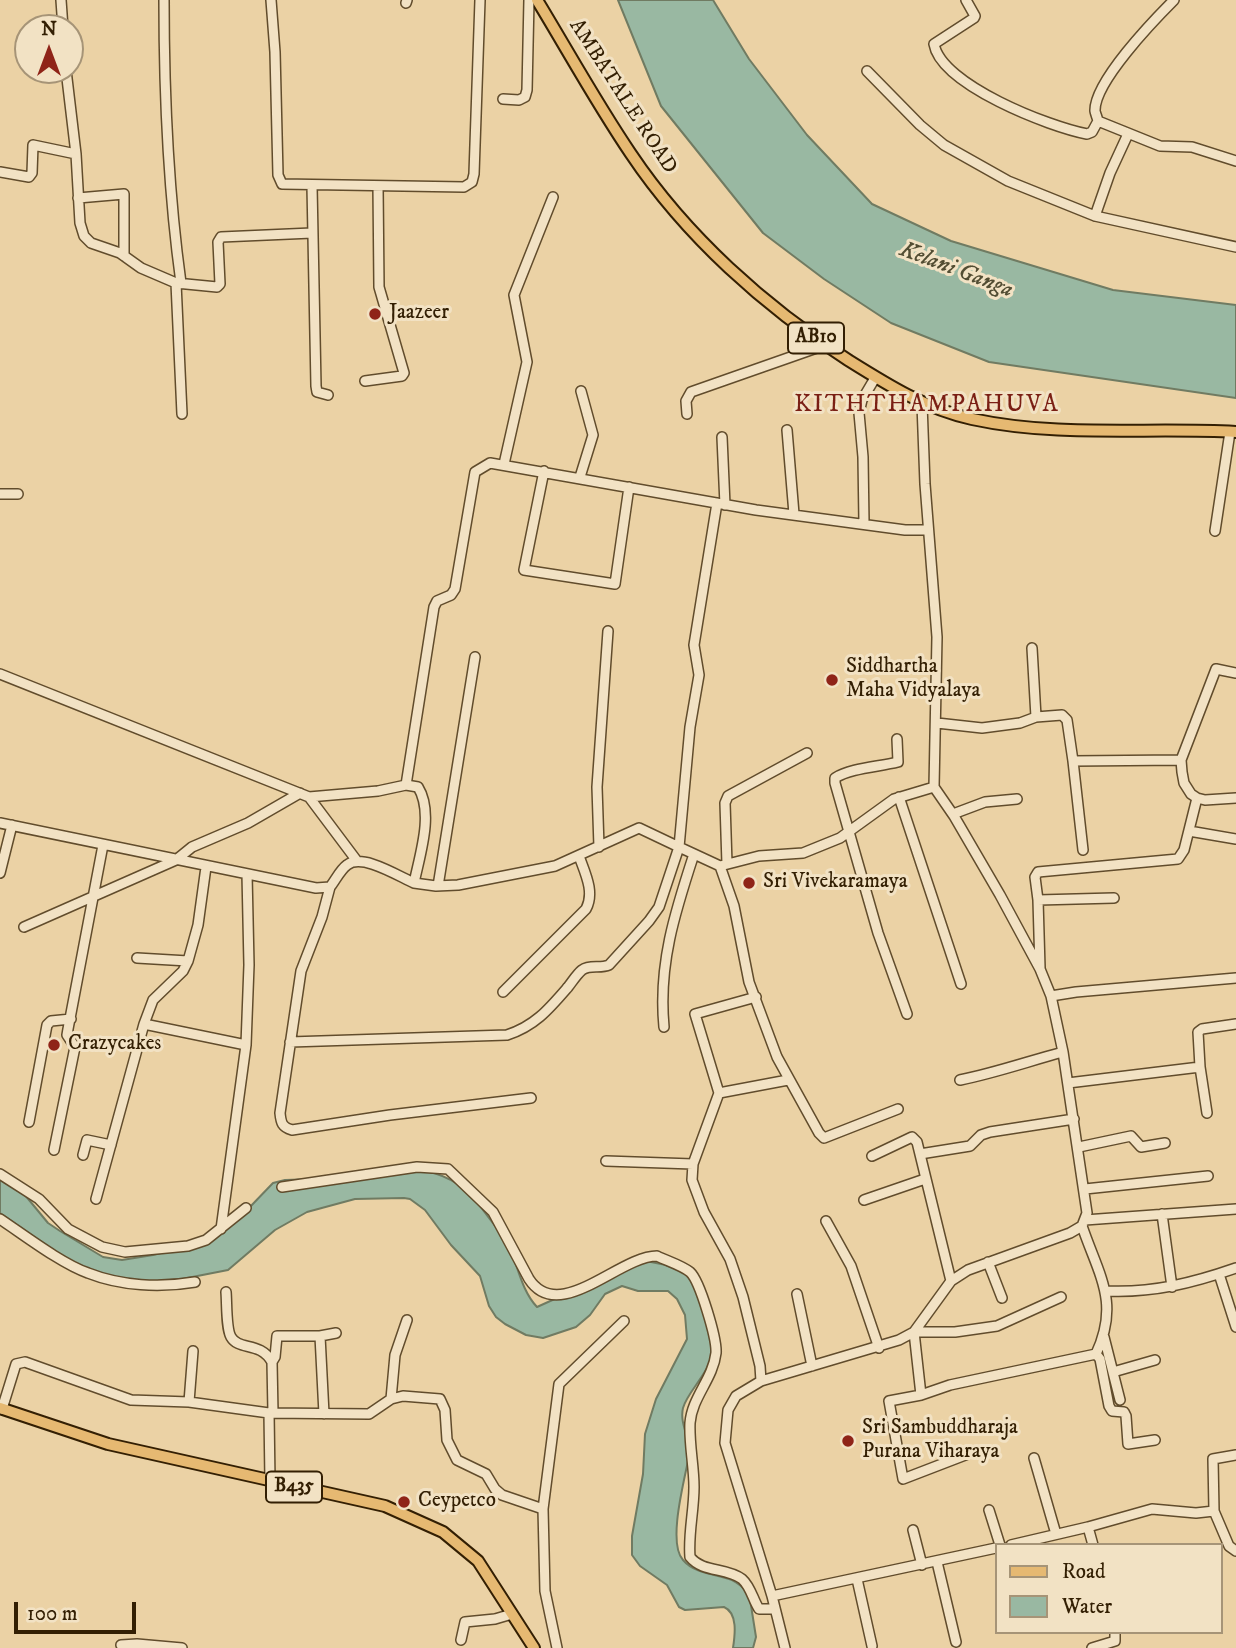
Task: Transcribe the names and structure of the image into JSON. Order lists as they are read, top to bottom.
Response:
{
  "streets": {
    "main road": ["AMBATALE ROAD", "AB10", "B435"]
  },
  "districts": ["KITHTHAMPAHUVA"],
  "water": ["Kelani Ganga"],
  "places": [
    "Jaazeer",
    "Siddhartha Maha Vidyalaya",
    "Sri Vivekaramaya",
    "Crazycakes",
    "Sri Sambuddharaja Purana Viharaya",
    "Ceypetco"
  ],
  "legend": ["Road", "Water"],
  "scale_bar": "100 m",
  "north": "top"
}
